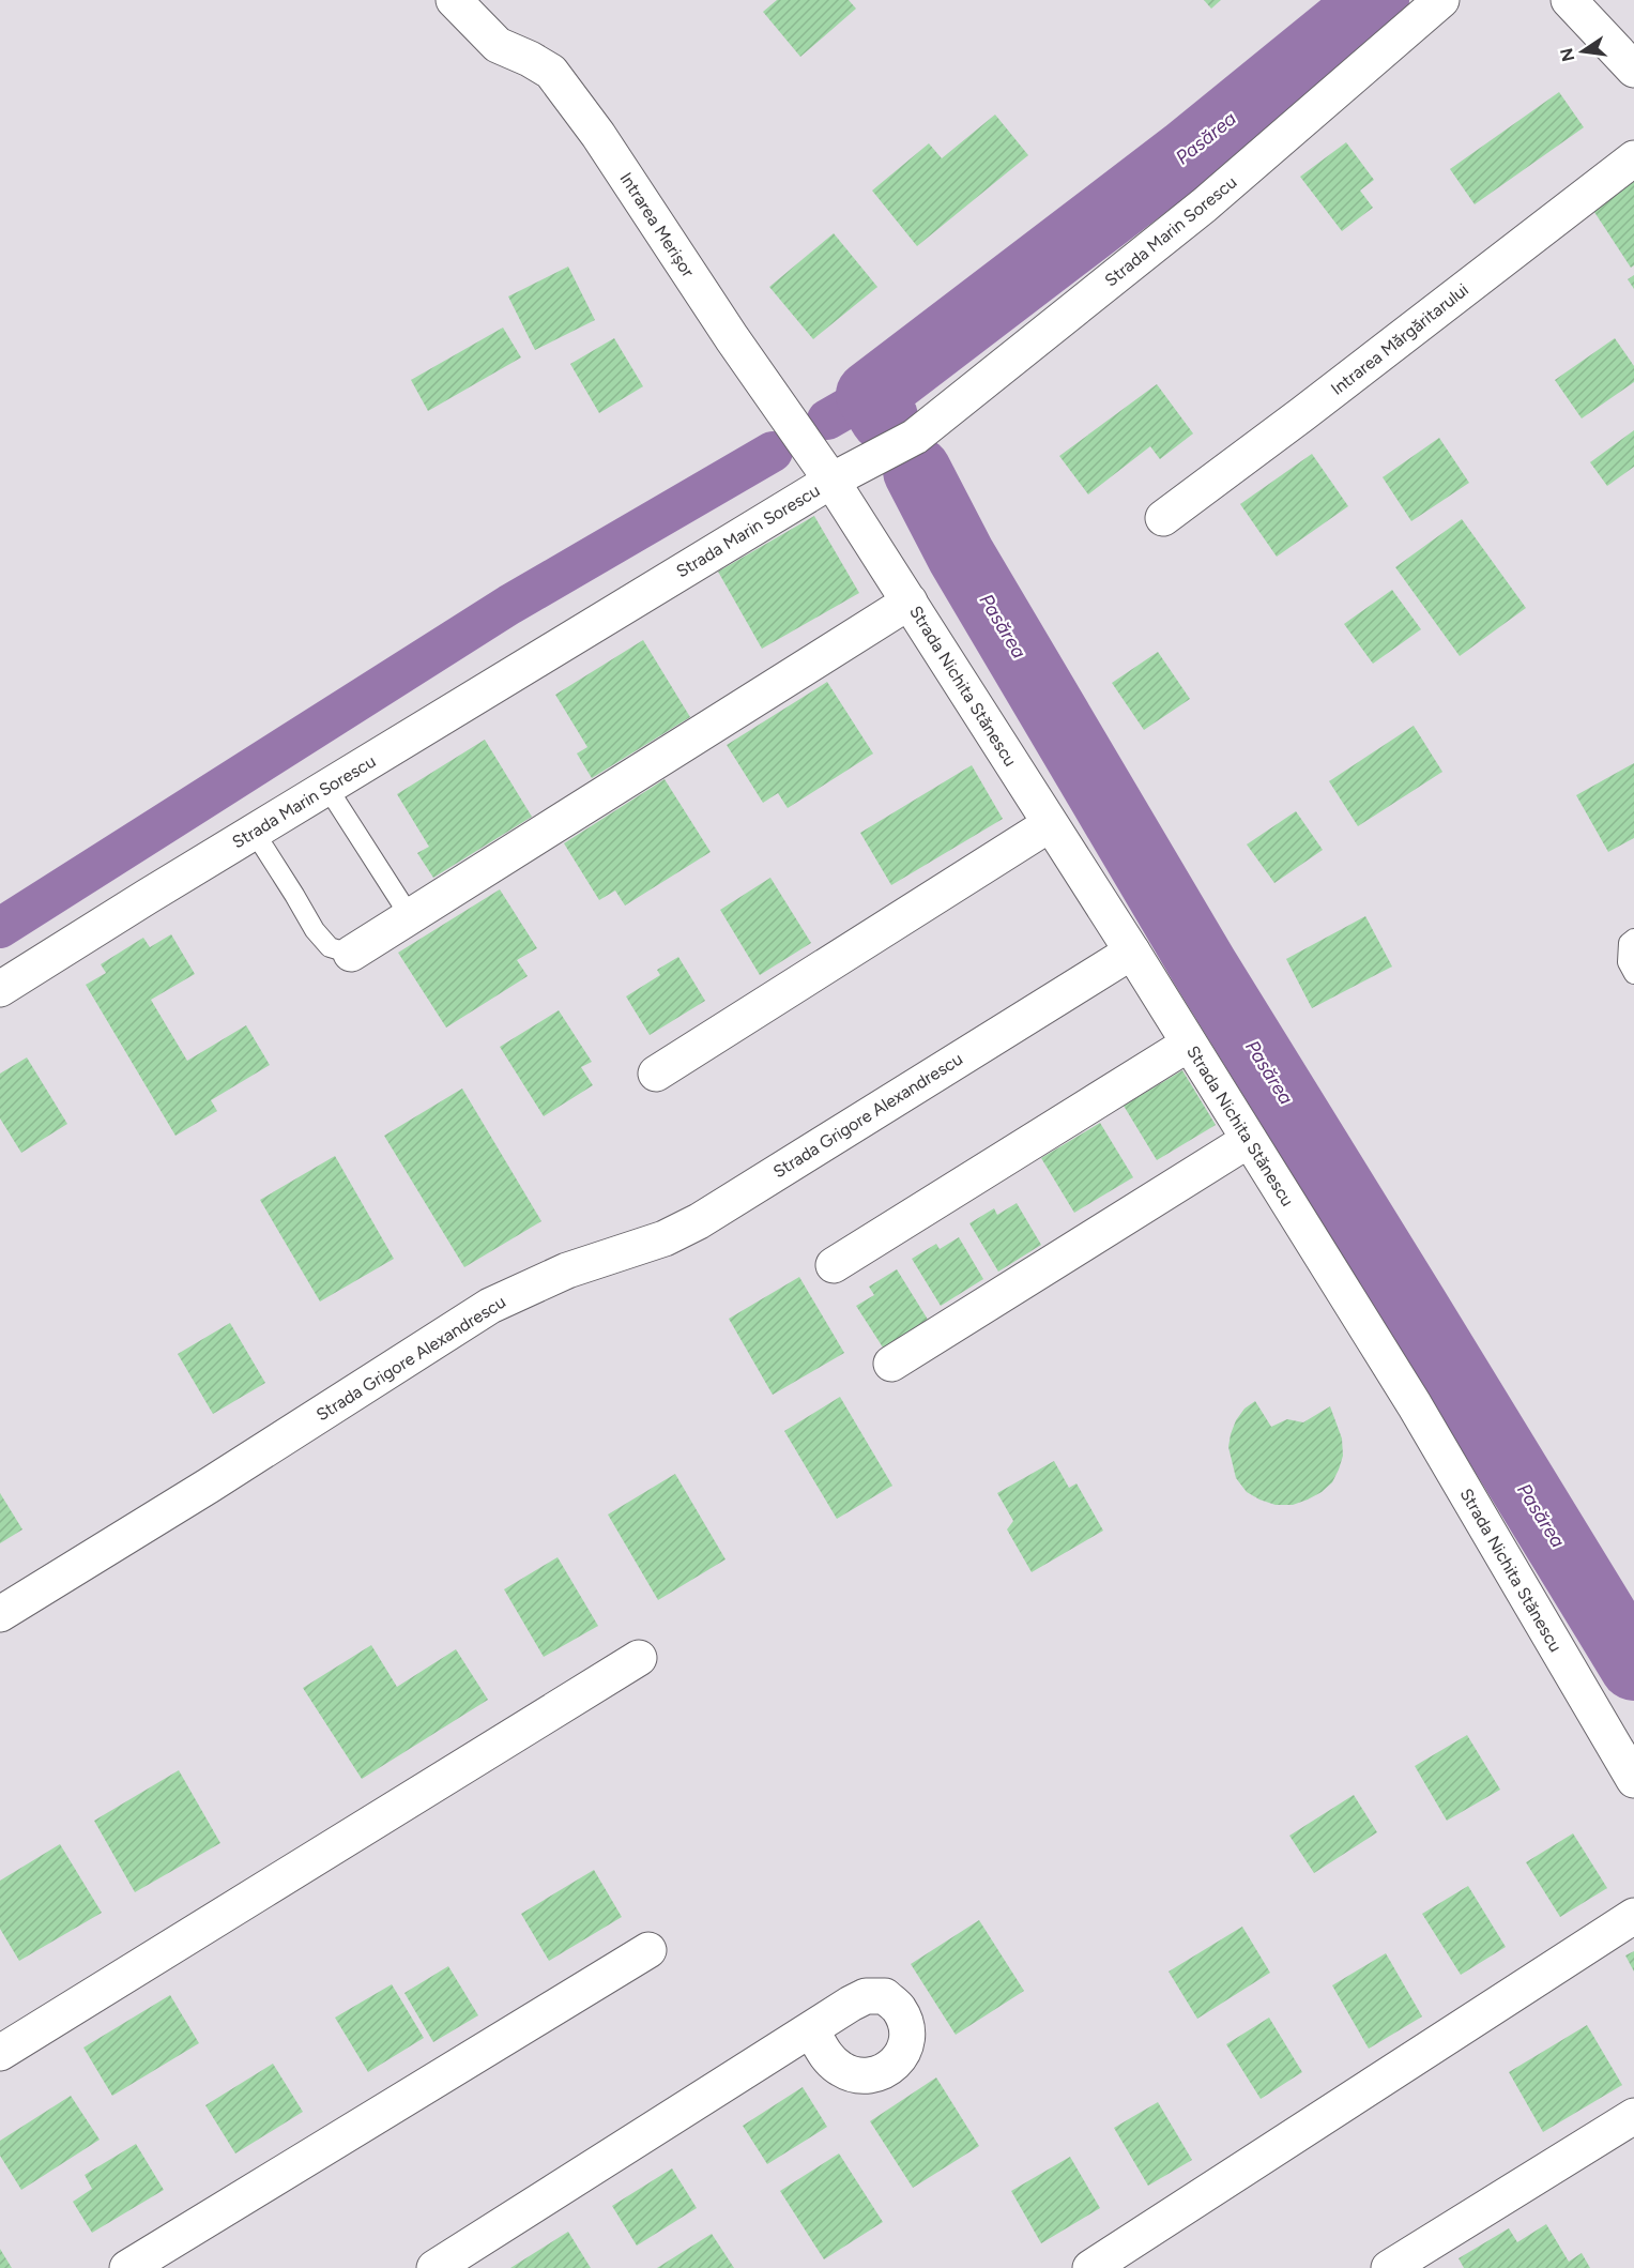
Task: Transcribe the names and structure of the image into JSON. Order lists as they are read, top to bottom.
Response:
{
  "streets": {
    "street": [
      "Intrarea Merișor",
      "Strada Marin Sorescu",
      "Intrarea Mărgăritarului",
      "Strada Nichita Stănescu",
      "Strada Grigore Alexandrescu"
    ]
  },
  "crossings": [
    ["Intrarea Merișor", "Strada Marin Sorescu"],
    ["Intrarea Merișor", "Strada Nichita Stănescu"],
    ["Strada Marin Sorescu", "Strada Nichita Stănescu"],
    ["Strada Nichita Stănescu", "Strada Grigore Alexandrescu"]
  ],
  "water": ["Pasărea"],
  "north": "left"
}
